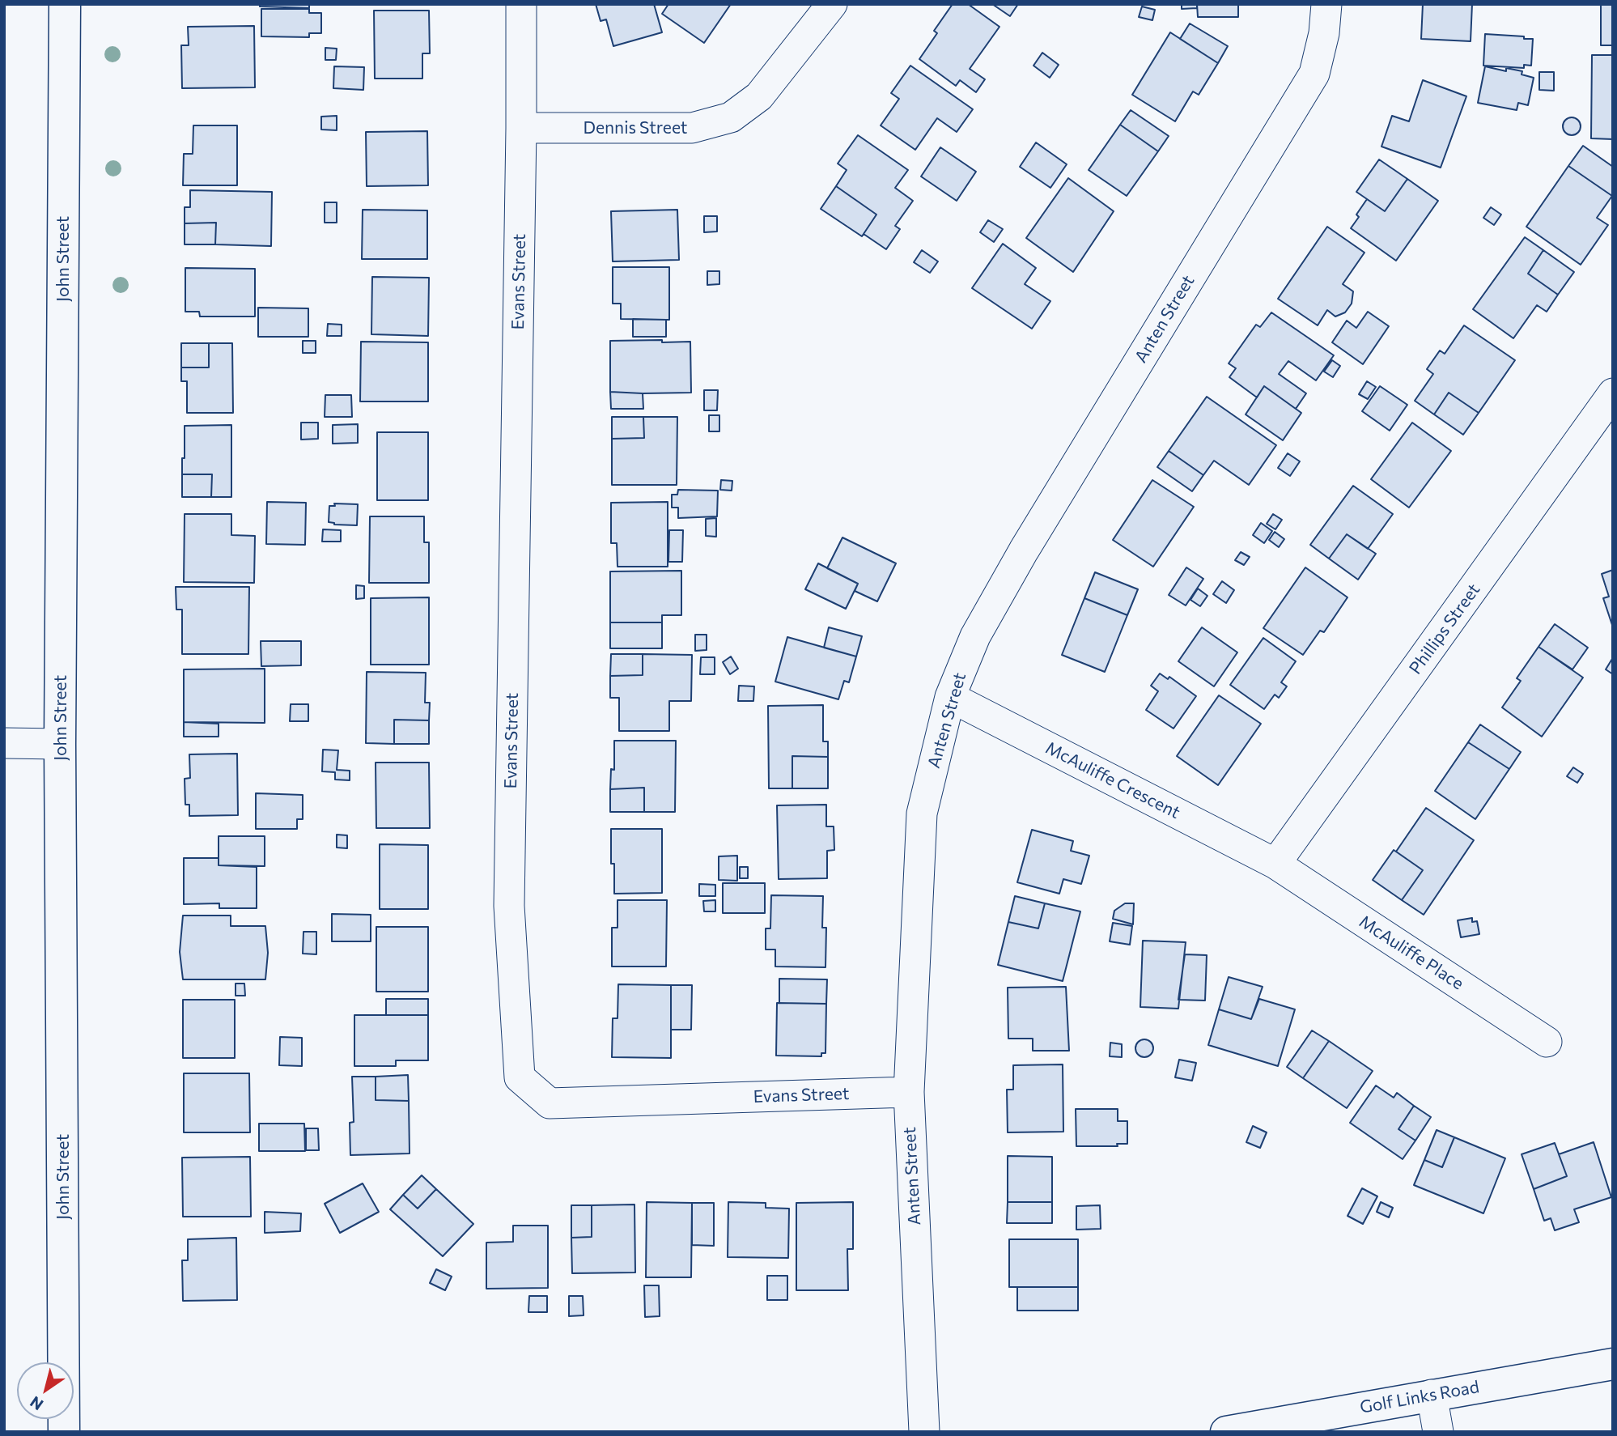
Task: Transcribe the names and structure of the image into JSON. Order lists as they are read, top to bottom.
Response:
{
  "streets": {
    "main road": ["John Street", "Golf Links Road"],
    "street": [
      "Dennis Street",
      "Evans Street",
      "Anten Street",
      "Phillips Street",
      "McAuliffe Crescent",
      "McAuliffe Place"
    ]
  },
  "crossings": [
    ["Dennis Street", "Evans Street"],
    ["Evans Street", "Anten Street"],
    ["Anten Street", "McAuliffe Crescent"],
    ["Phillips Street", "McAuliffe Crescent"],
    ["Phillips Street", "McAuliffe Place"],
    ["McAuliffe Crescent", "McAuliffe Place"]
  ],
  "north": "bottom left"
}
